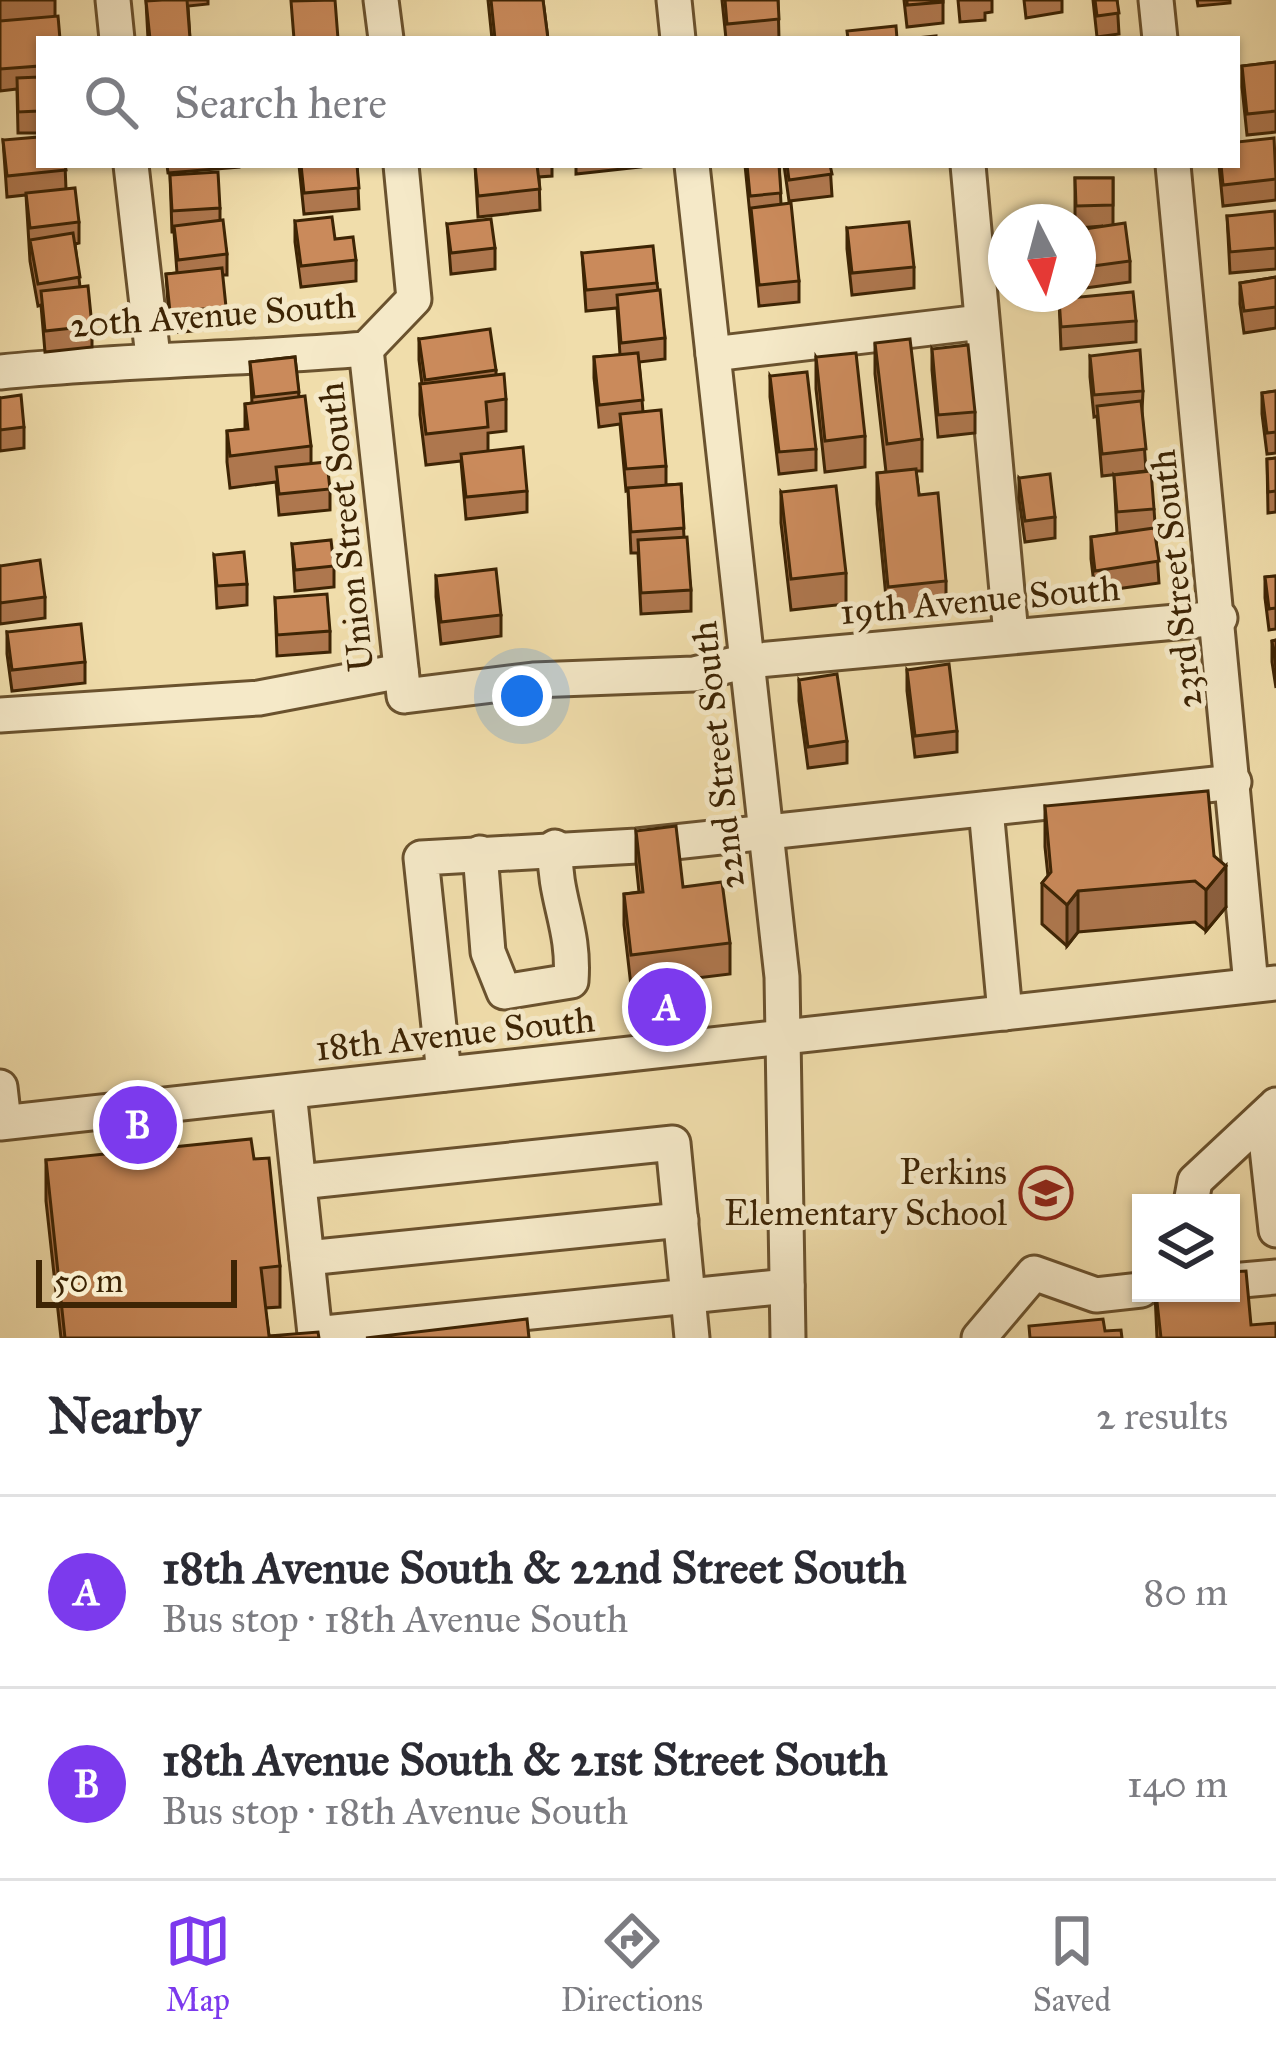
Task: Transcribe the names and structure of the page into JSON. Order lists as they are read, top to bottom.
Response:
{
  "streets": {
    "street": [
      "20th Avenue South",
      "Union Street South",
      "23rd Street South",
      "19th Avenue South",
      "22nd Street South",
      "18th Avenue South"
    ]
  },
  "crossings": [
    ["20th Avenue South", "Union Street South"],
    ["Union Street South", "19th Avenue South"],
    ["23rd Street South", "19th Avenue South"],
    ["23rd Street South", "18th Avenue South"],
    ["19th Avenue South", "22nd Street South"],
    ["22nd Street South", "18th Avenue South"]
  ],
  "places": {
    "school or university": ["Perkins Elementary School"]
  },
  "scale_bar": "50 m",
  "north": "bottom",
  "page": {
    "search": "Search here",
    "pins": ["A", "B"],
    "scale": "50 m",
    "heading": ["Nearby", "2 results"],
    "list": [
      {
        "mark": "A",
        "name": "18th Avenue South & 22nd Street South",
        "note": "Bus stop · 18th Avenue South",
        "value": "80 m"
      },
      {
        "mark": "B",
        "name": "18th Avenue South & 21st Street South",
        "note": "Bus stop · 18th Avenue South",
        "value": "140 m"
      }
    ],
    "nav": ["Map", "Directions", "Saved"]
  }
}
